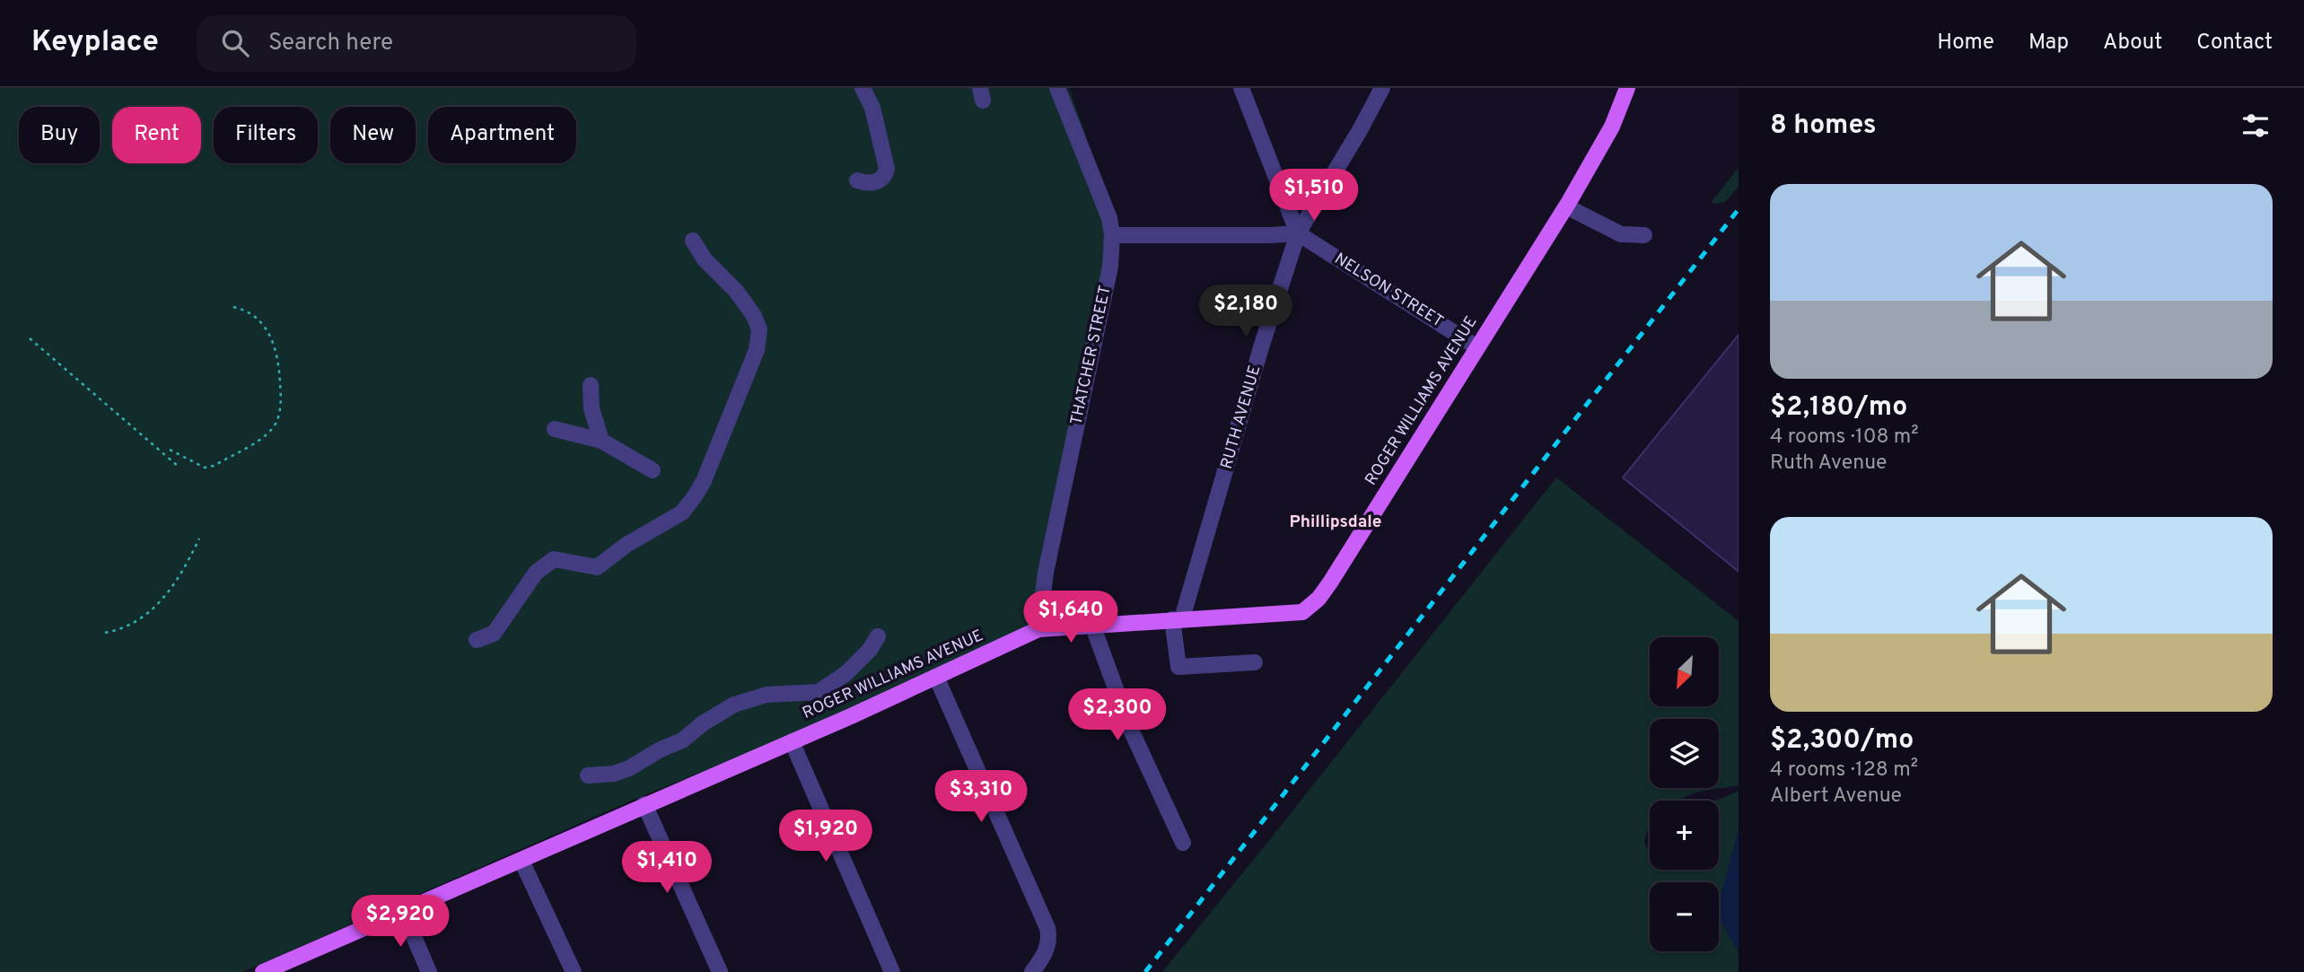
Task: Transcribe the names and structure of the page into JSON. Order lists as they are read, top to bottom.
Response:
{
  "streets": {
    "main road": ["ROGER WILLIAMS AVENUE"],
    "street": ["NELSON STREET", "THATCHER STREET", "RUTH AVENUE"]
  },
  "crossings": [
    ["NELSON STREET", "ROGER WILLIAMS AVENUE"],
    ["NELSON STREET", "RUTH AVENUE"],
    ["THATCHER STREET", "ROGER WILLIAMS AVENUE"],
    ["ROGER WILLIAMS AVENUE", "RUTH AVENUE"]
  ],
  "districts": ["Phillipsdale"],
  "north": "bottom left",
  "page": {
    "header": "Keyplace",
    "search": "Search here",
    "nav": [
      "Home",
      "Map",
      "About",
      "Contact"
    ],
    "heading": "8 homes",
    "chip": [
      "Buy",
      "Rent",
      "Filters",
      "New",
      "Apartment"
    ],
    "list": [
      {
        "name": "$2,180/mo",
        "note": "4 rooms · 108 m² · Ruth Avenue"
      },
      {
        "name": "$2,300/mo",
        "note": "4 rooms · 128 m² · Albert Avenue"
      }
    ],
    "price": [
      "$1,510",
      "$2,180",
      "$1,640",
      "$2,300",
      "$3,310",
      "$1,920",
      "$1,410",
      "$2,920"
    ],
    "map_buttons": ["+", "−"]
  }
}
